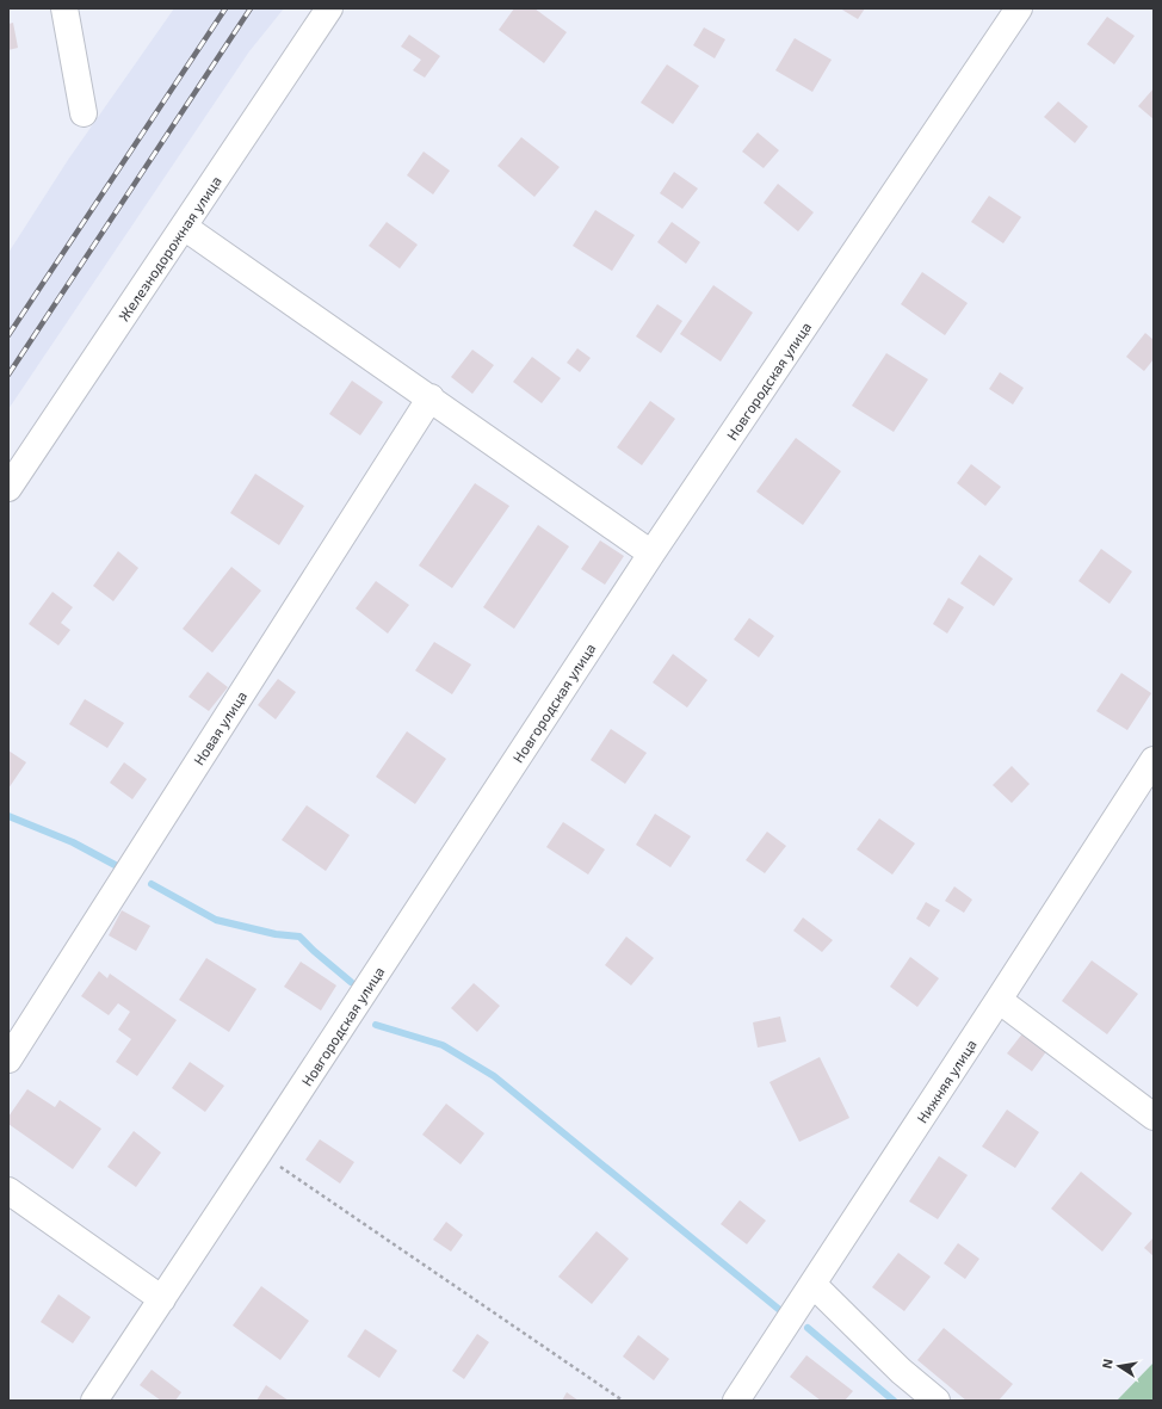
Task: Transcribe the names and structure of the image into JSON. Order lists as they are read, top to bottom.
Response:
{
  "streets": {
    "street": [
      "Железнодорожная улица",
      "Новгородская улица",
      "Новая улица",
      "Нижняя улица"
    ]
  },
  "north": "left"
}
